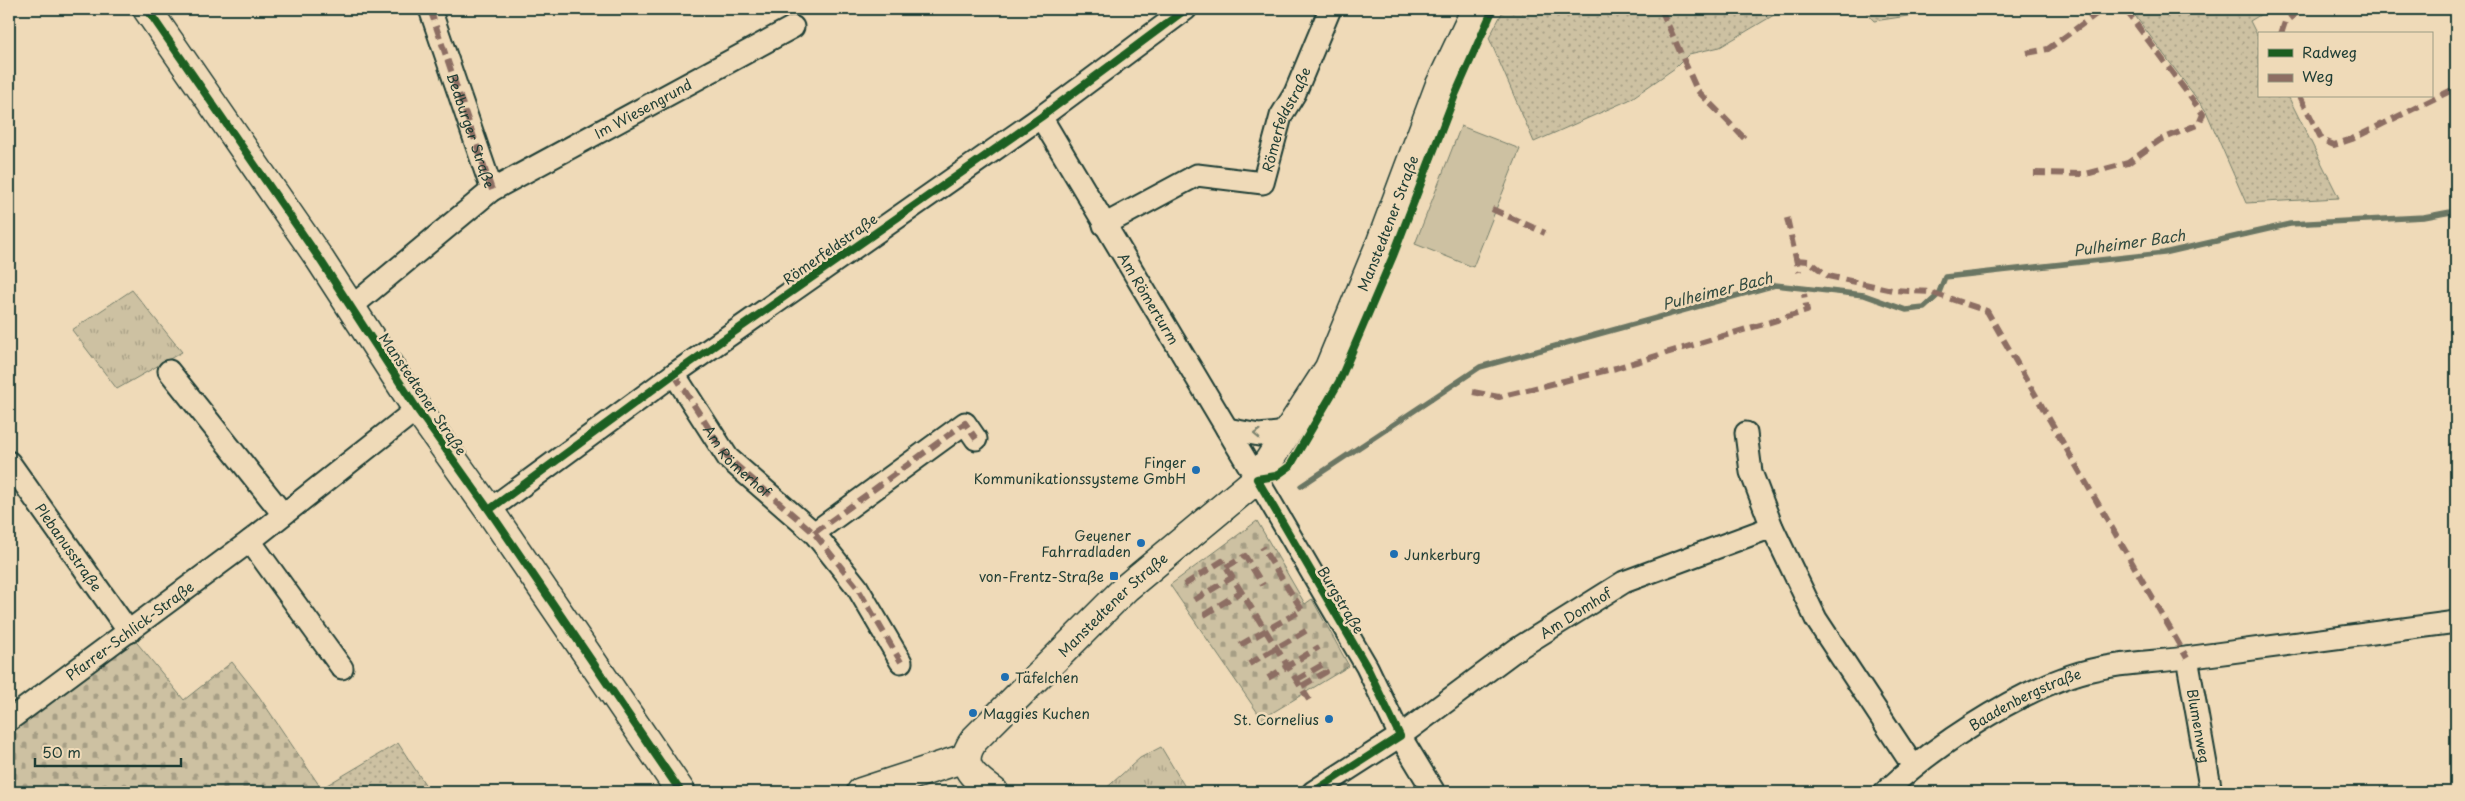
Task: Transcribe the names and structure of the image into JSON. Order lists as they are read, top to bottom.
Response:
{
  "streets": {
    "street": [
      "Im Wiesengrund",
      "Römerfeldstraße",
      "Bedburger Straße",
      "Manstedtener Straße",
      "Am Römerturm",
      "Am Römerhof",
      "Plebanusstraße",
      "Burgstraße",
      "Am Domhof",
      "Pfarrer-Schlick-Straße",
      "Baadenbergstraße",
      "Blumenweg"
    ]
  },
  "crossings": [
    ["Im Wiesengrund", "Bedburger Straße"],
    ["Römerfeldstraße", "Manstedtener Straße"],
    ["Römerfeldstraße", "Am Römerturm"],
    ["Römerfeldstraße", "Am Römerhof"],
    ["Bedburger Straße", "Manstedtener Straße"],
    ["Manstedtener Straße", "Am Römerturm"],
    ["Manstedtener Straße", "Burgstraße"],
    ["Manstedtener Straße", "Pfarrer-Schlick-Straße"],
    ["Am Römerturm", "Burgstraße"],
    ["Plebanusstraße", "Pfarrer-Schlick-Straße"],
    ["Burgstraße", "Am Domhof"],
    ["Baadenbergstraße", "Blumenweg"]
  ],
  "water": ["Pulheimer Bach"],
  "places": {
    "other": [
      "Finger Kommunikationssysteme GmbH",
      "Geyener Fahrradladen",
      "Junkerburg",
      "Täfelchen",
      "Maggies Kuchen",
      "St. Cornelius"
    ],
    "transit": ["von-Frentz-Straße"]
  },
  "legend": ["Radweg", "Weg"],
  "scale_bar": "50 m"
}
